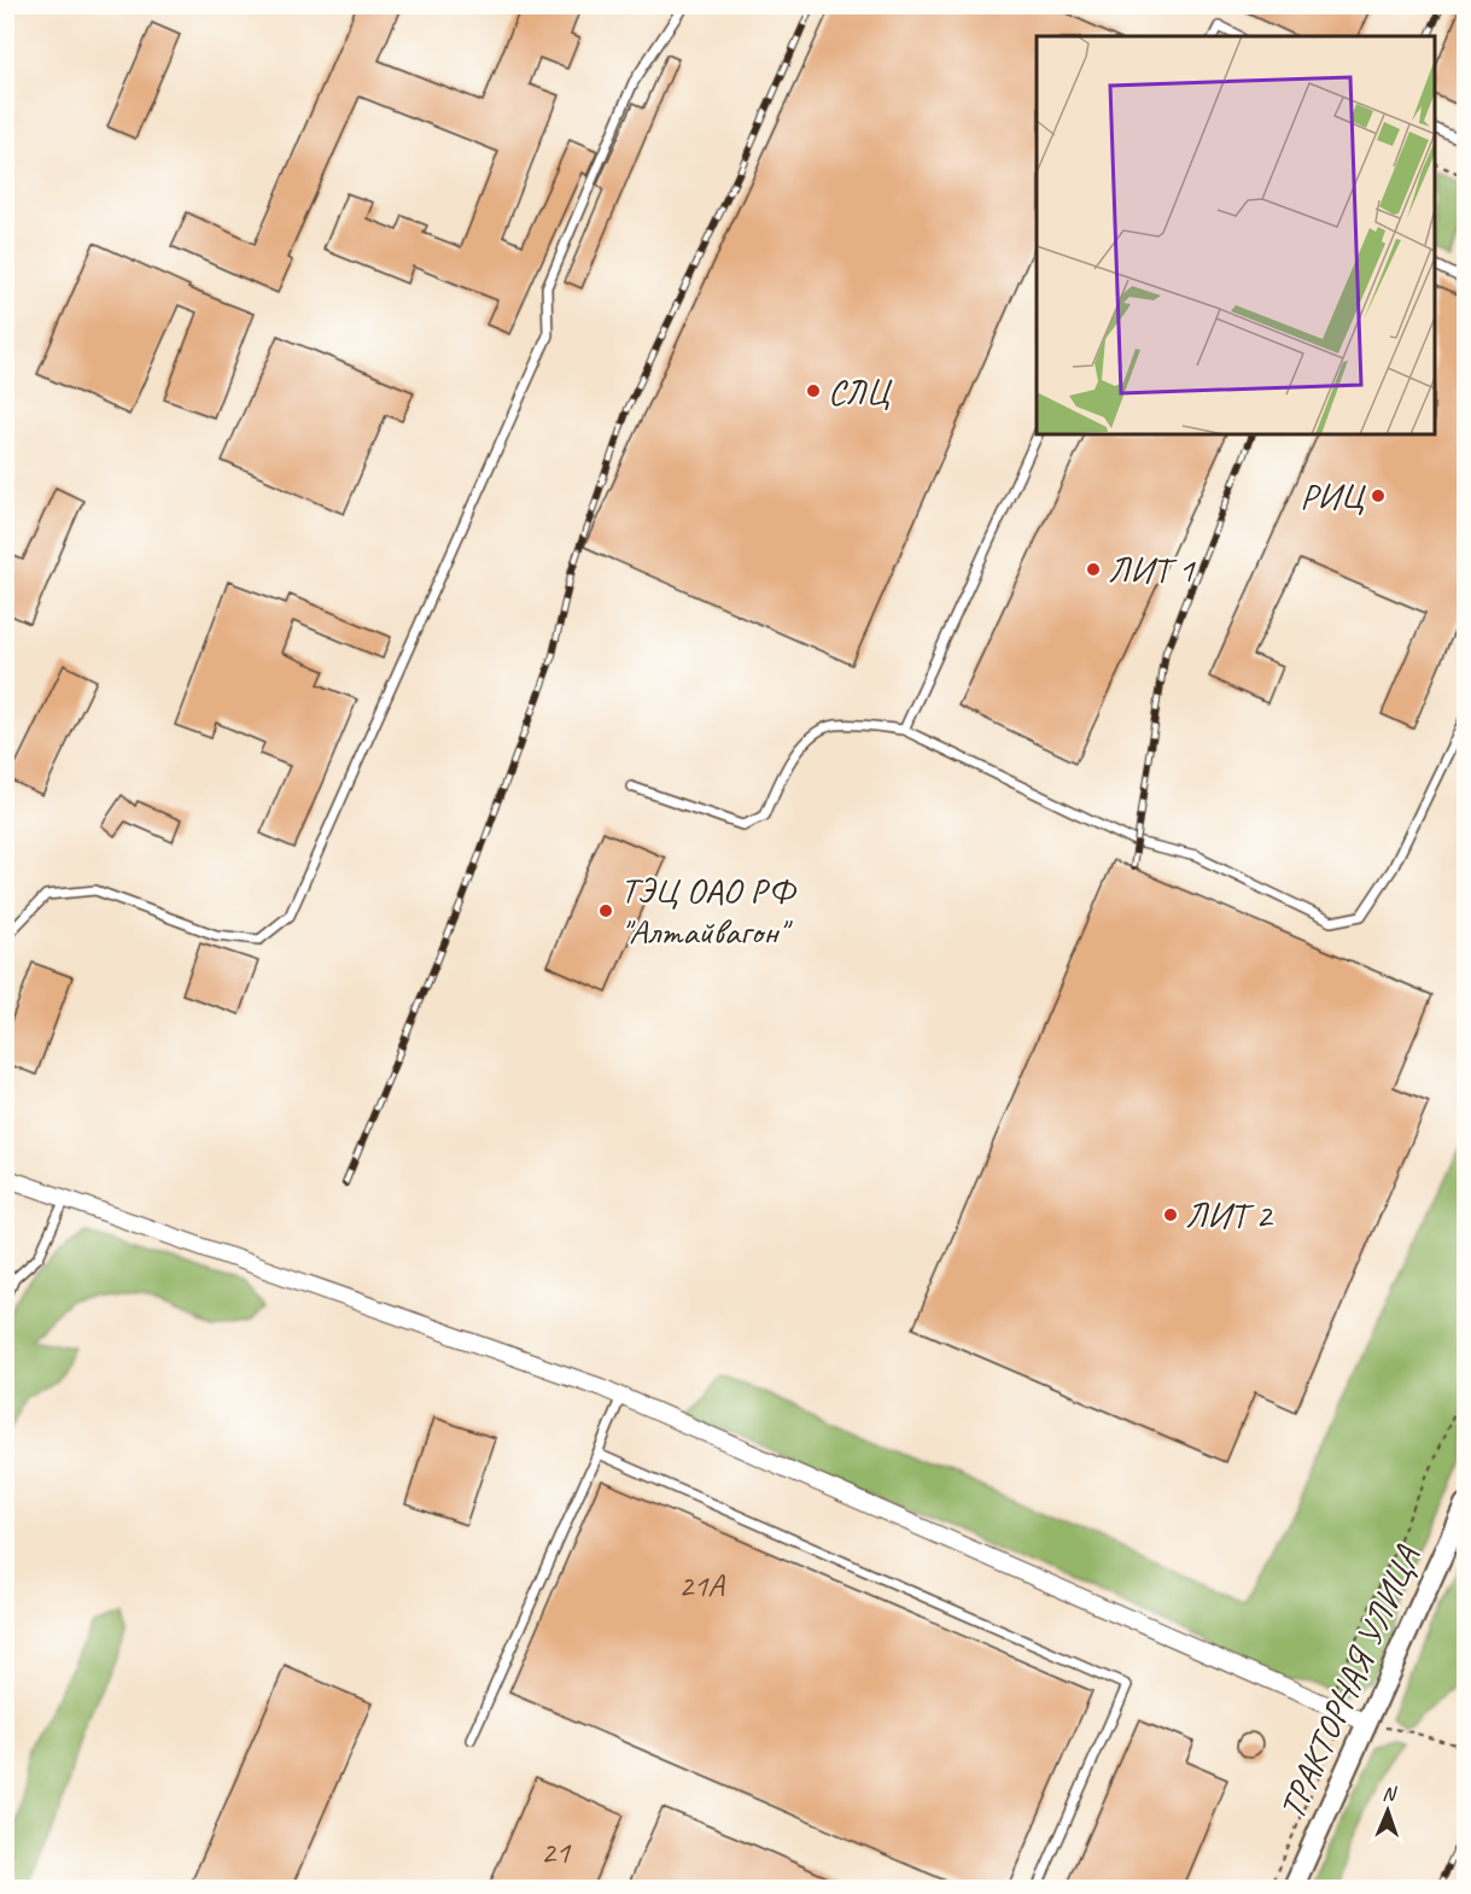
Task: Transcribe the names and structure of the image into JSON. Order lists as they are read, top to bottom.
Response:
{
  "streets": {
    "street": ["ТРАКТОРНАЯ УЛИЦА"]
  },
  "places": [
    "СЛЦ",
    "РИЦ",
    "ЛИТ 1",
    "ТЭЦ ОАО РФ \"Алтайвагон\"",
    "ЛИТ 2"
  ],
  "house_numbers": ["21А", "21"],
  "north": "top"
}
